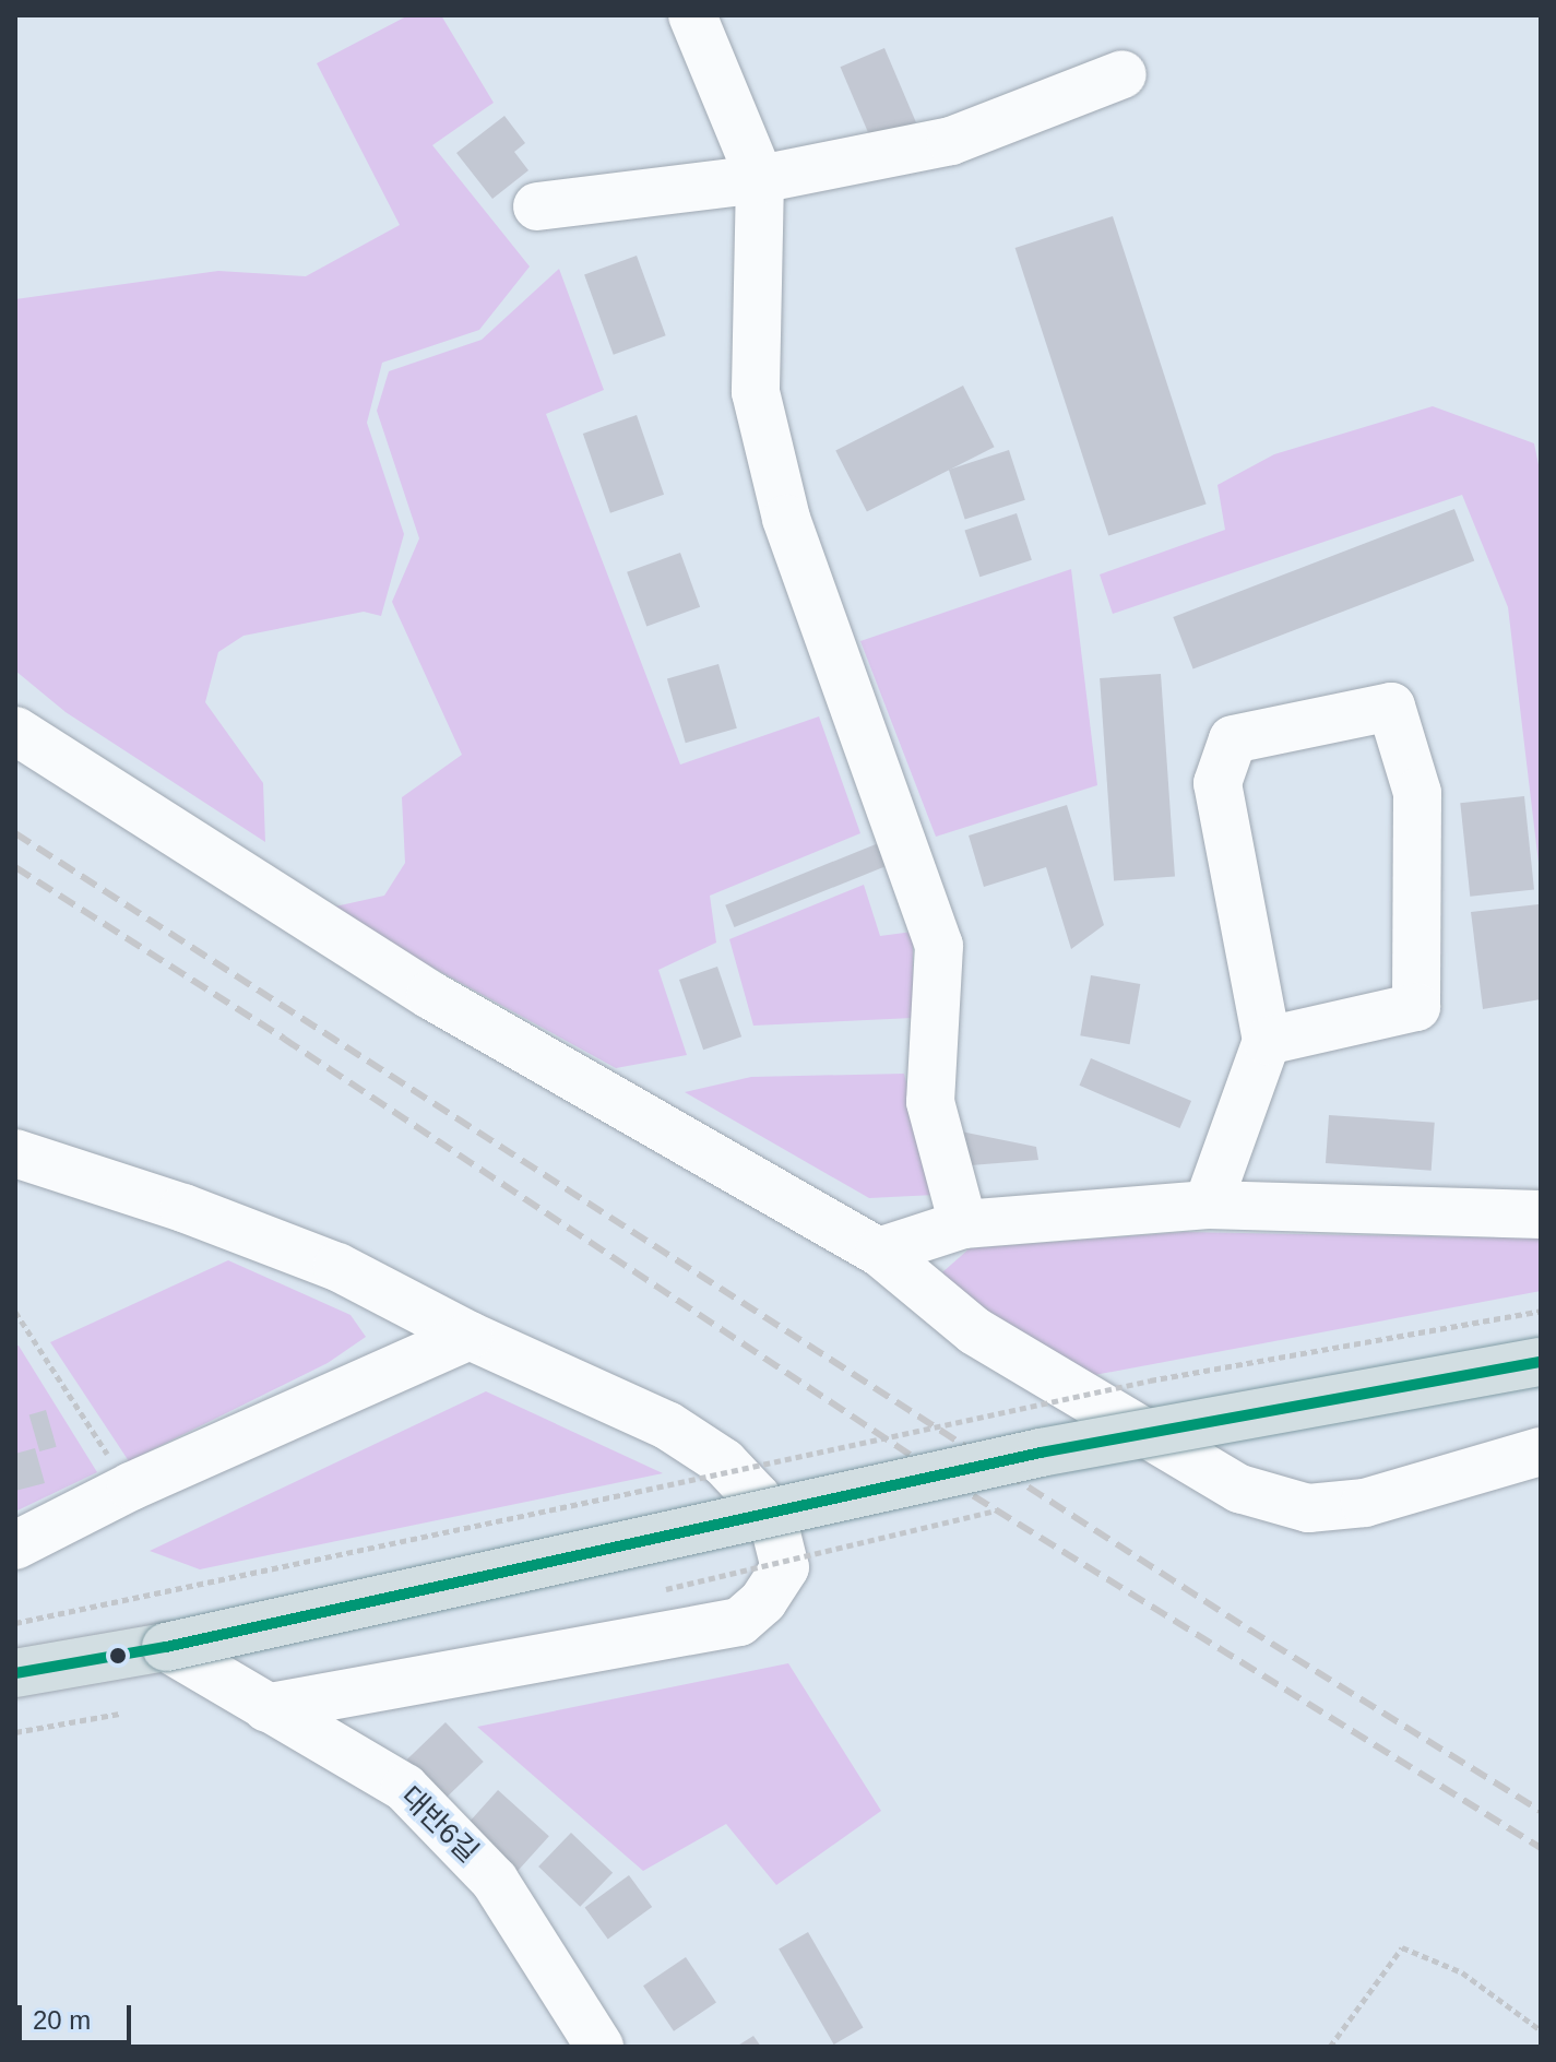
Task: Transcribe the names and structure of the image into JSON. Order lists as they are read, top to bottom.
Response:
{
  "streets": {
    "street": ["대반6길"]
  },
  "scale_bar": "20 m"
}
